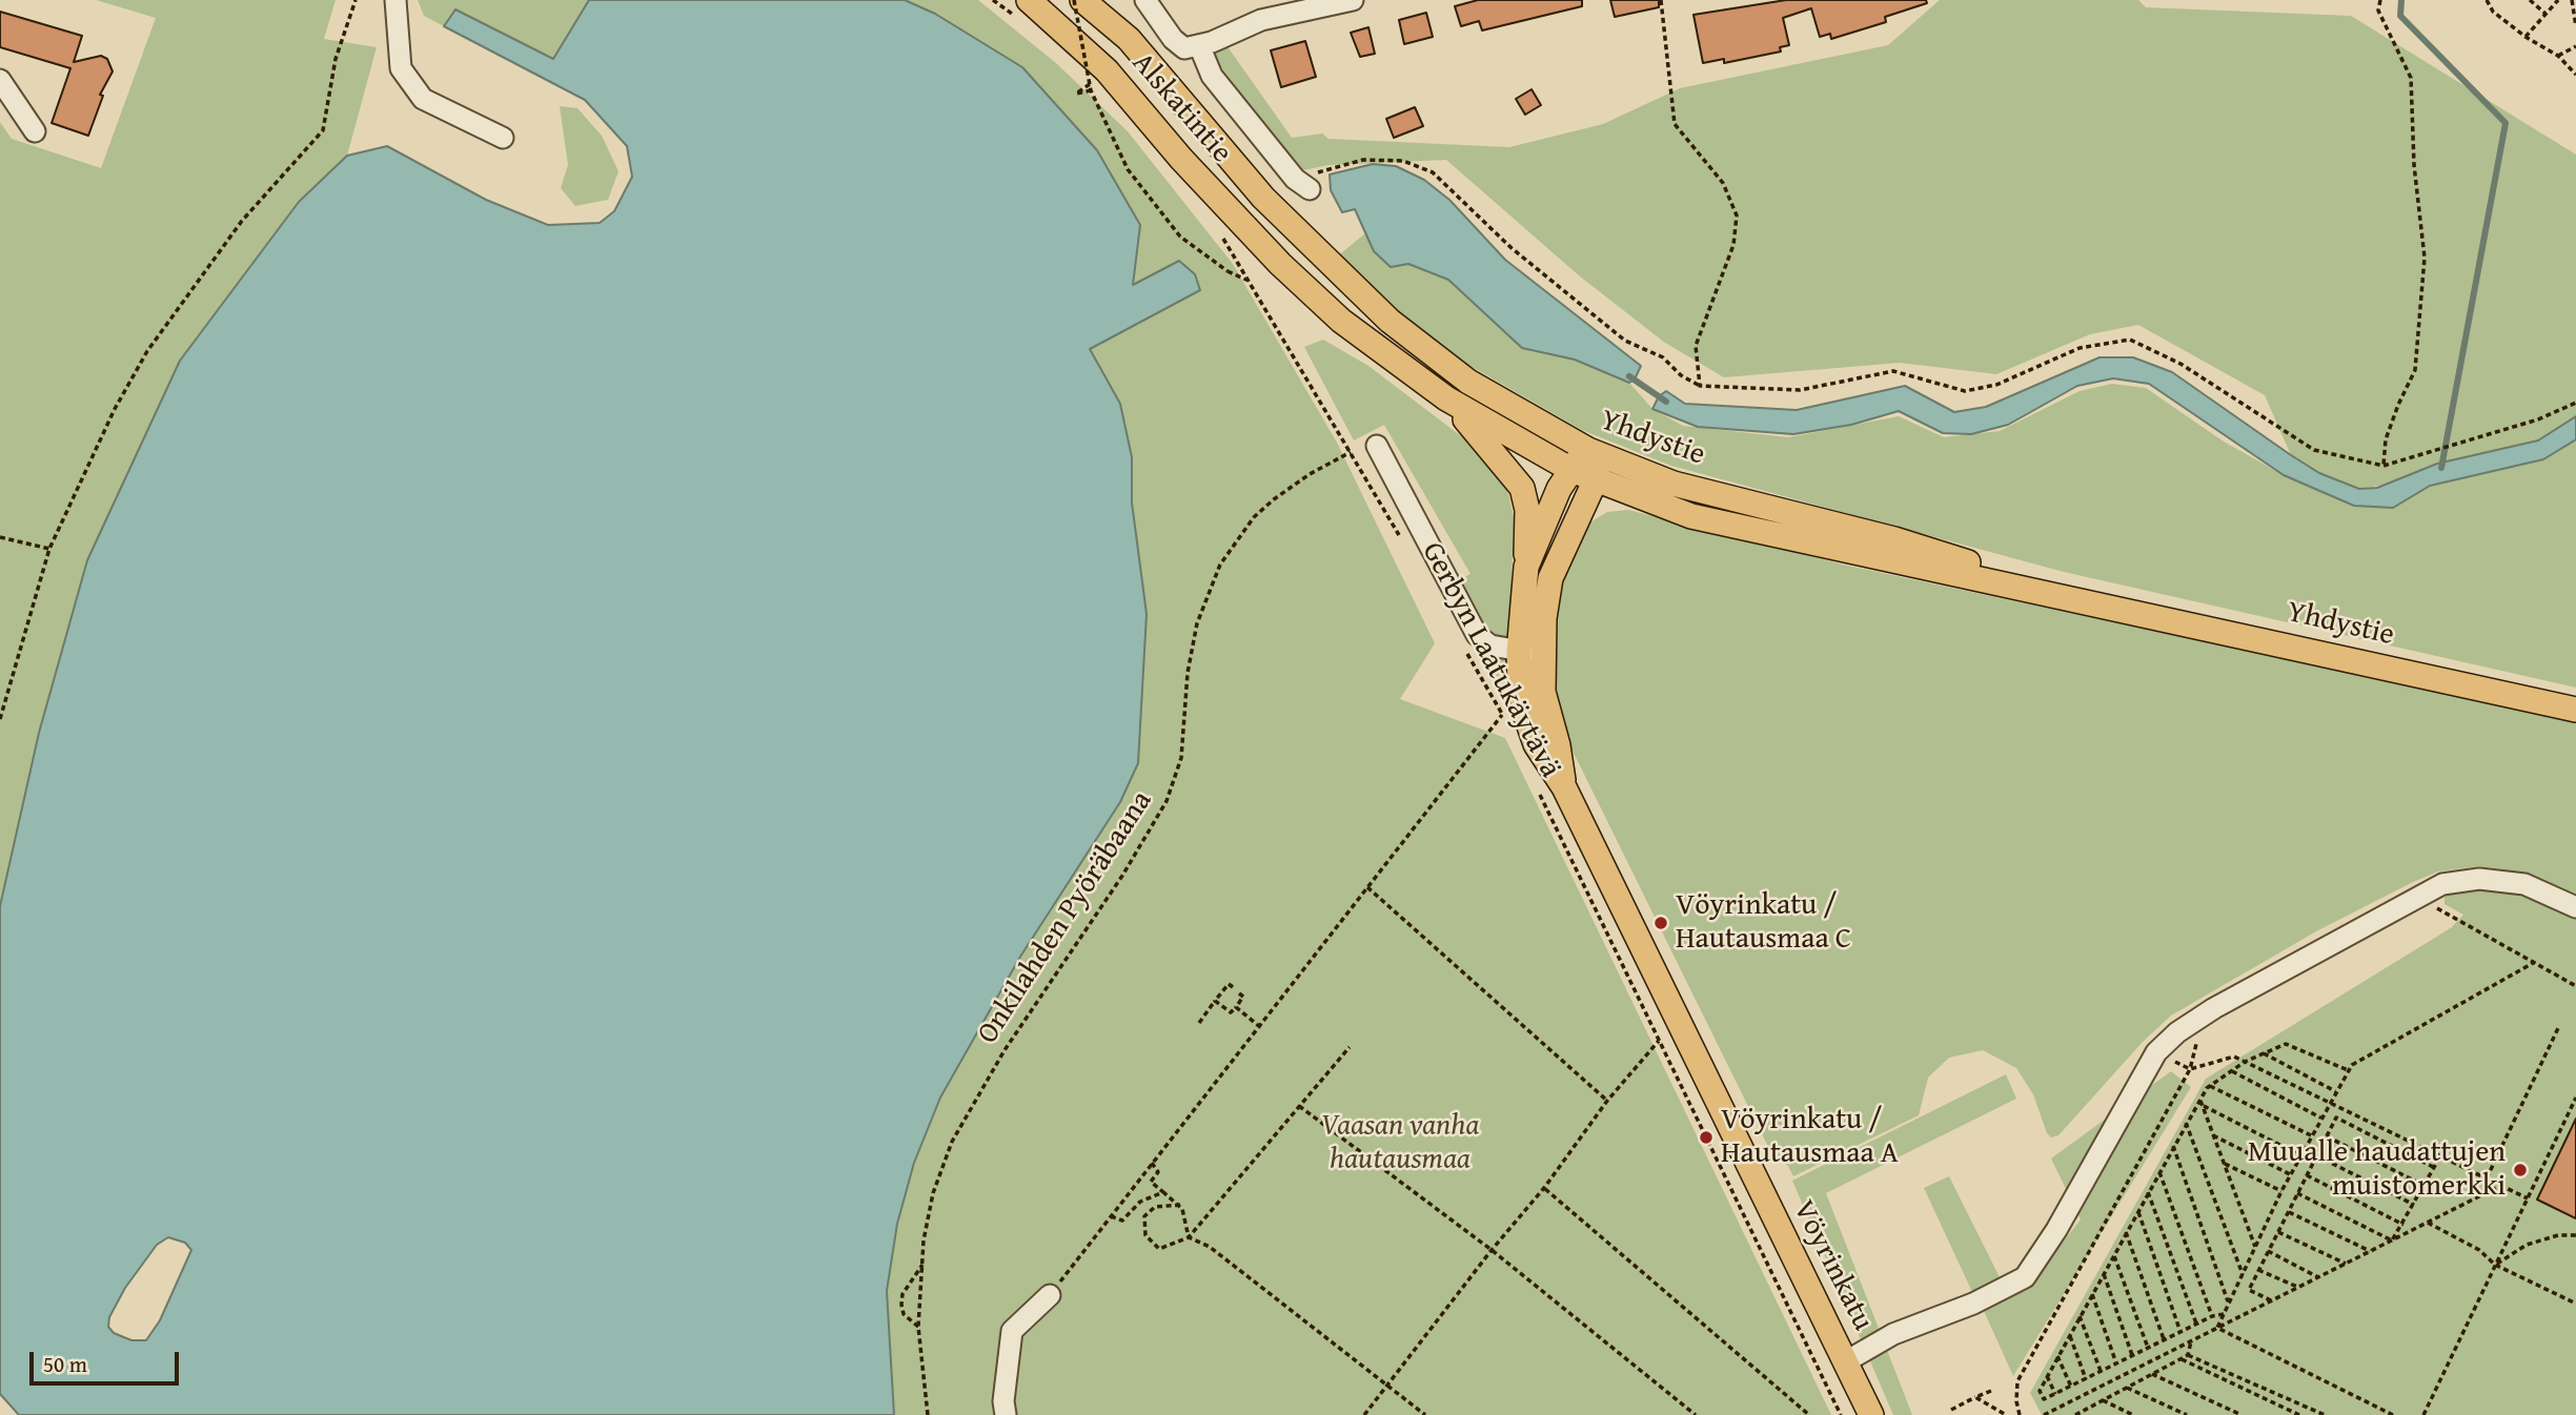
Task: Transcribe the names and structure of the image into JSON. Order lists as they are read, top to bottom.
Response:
{
  "streets": {
    "main road": ["Alskatintie", "Yhdystie", "Vöyrinkatu"],
    "path": ["Gerbyn Laatukäytävä", "Onkilahden Pyöräbaana"]
  },
  "crossings": [
    ["Alskatintie", "Yhdystie"],
    ["Yhdystie", "Vöyrinkatu"],
    ["Gerbyn Laatukäytävä", "Onkilahden Pyöräbaana"]
  ],
  "parks": ["Vaasan vanha hautausmaa"],
  "places": ["Vöyrinkatu / Hautausmaa C", "Vöyrinkatu / Hautausmaa A", "Muualle haudattujen muistomerkki"],
  "scale_bar": "50 m"
}
